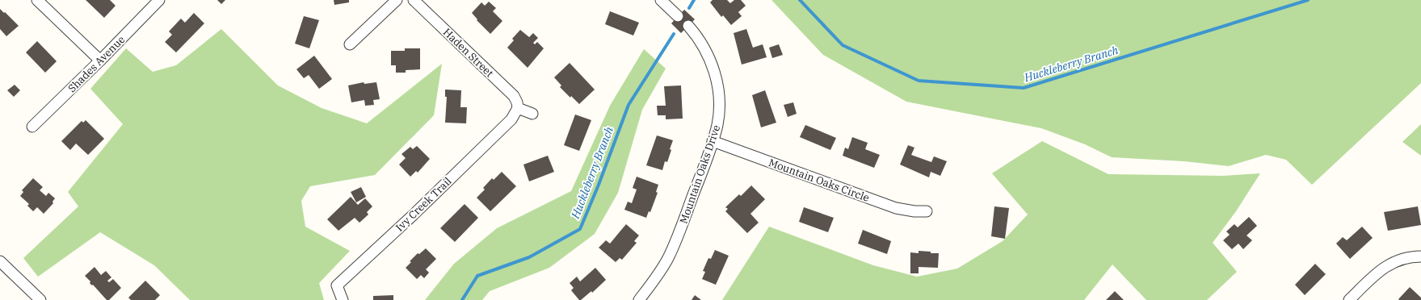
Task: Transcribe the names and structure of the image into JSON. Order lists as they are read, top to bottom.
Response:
{
  "streets": {
    "street": [
      "Haden Street",
      "Shades Avenue",
      "Mountain Oaks Drive",
      "Mountain Oaks Circle",
      "Ivy Creek Trail"
    ]
  },
  "crossings": [
    ["Haden Street", "Ivy Creek Trail"],
    ["Mountain Oaks Drive", "Mountain Oaks Circle"]
  ],
  "water": ["Huckleberry Branch"]
}
